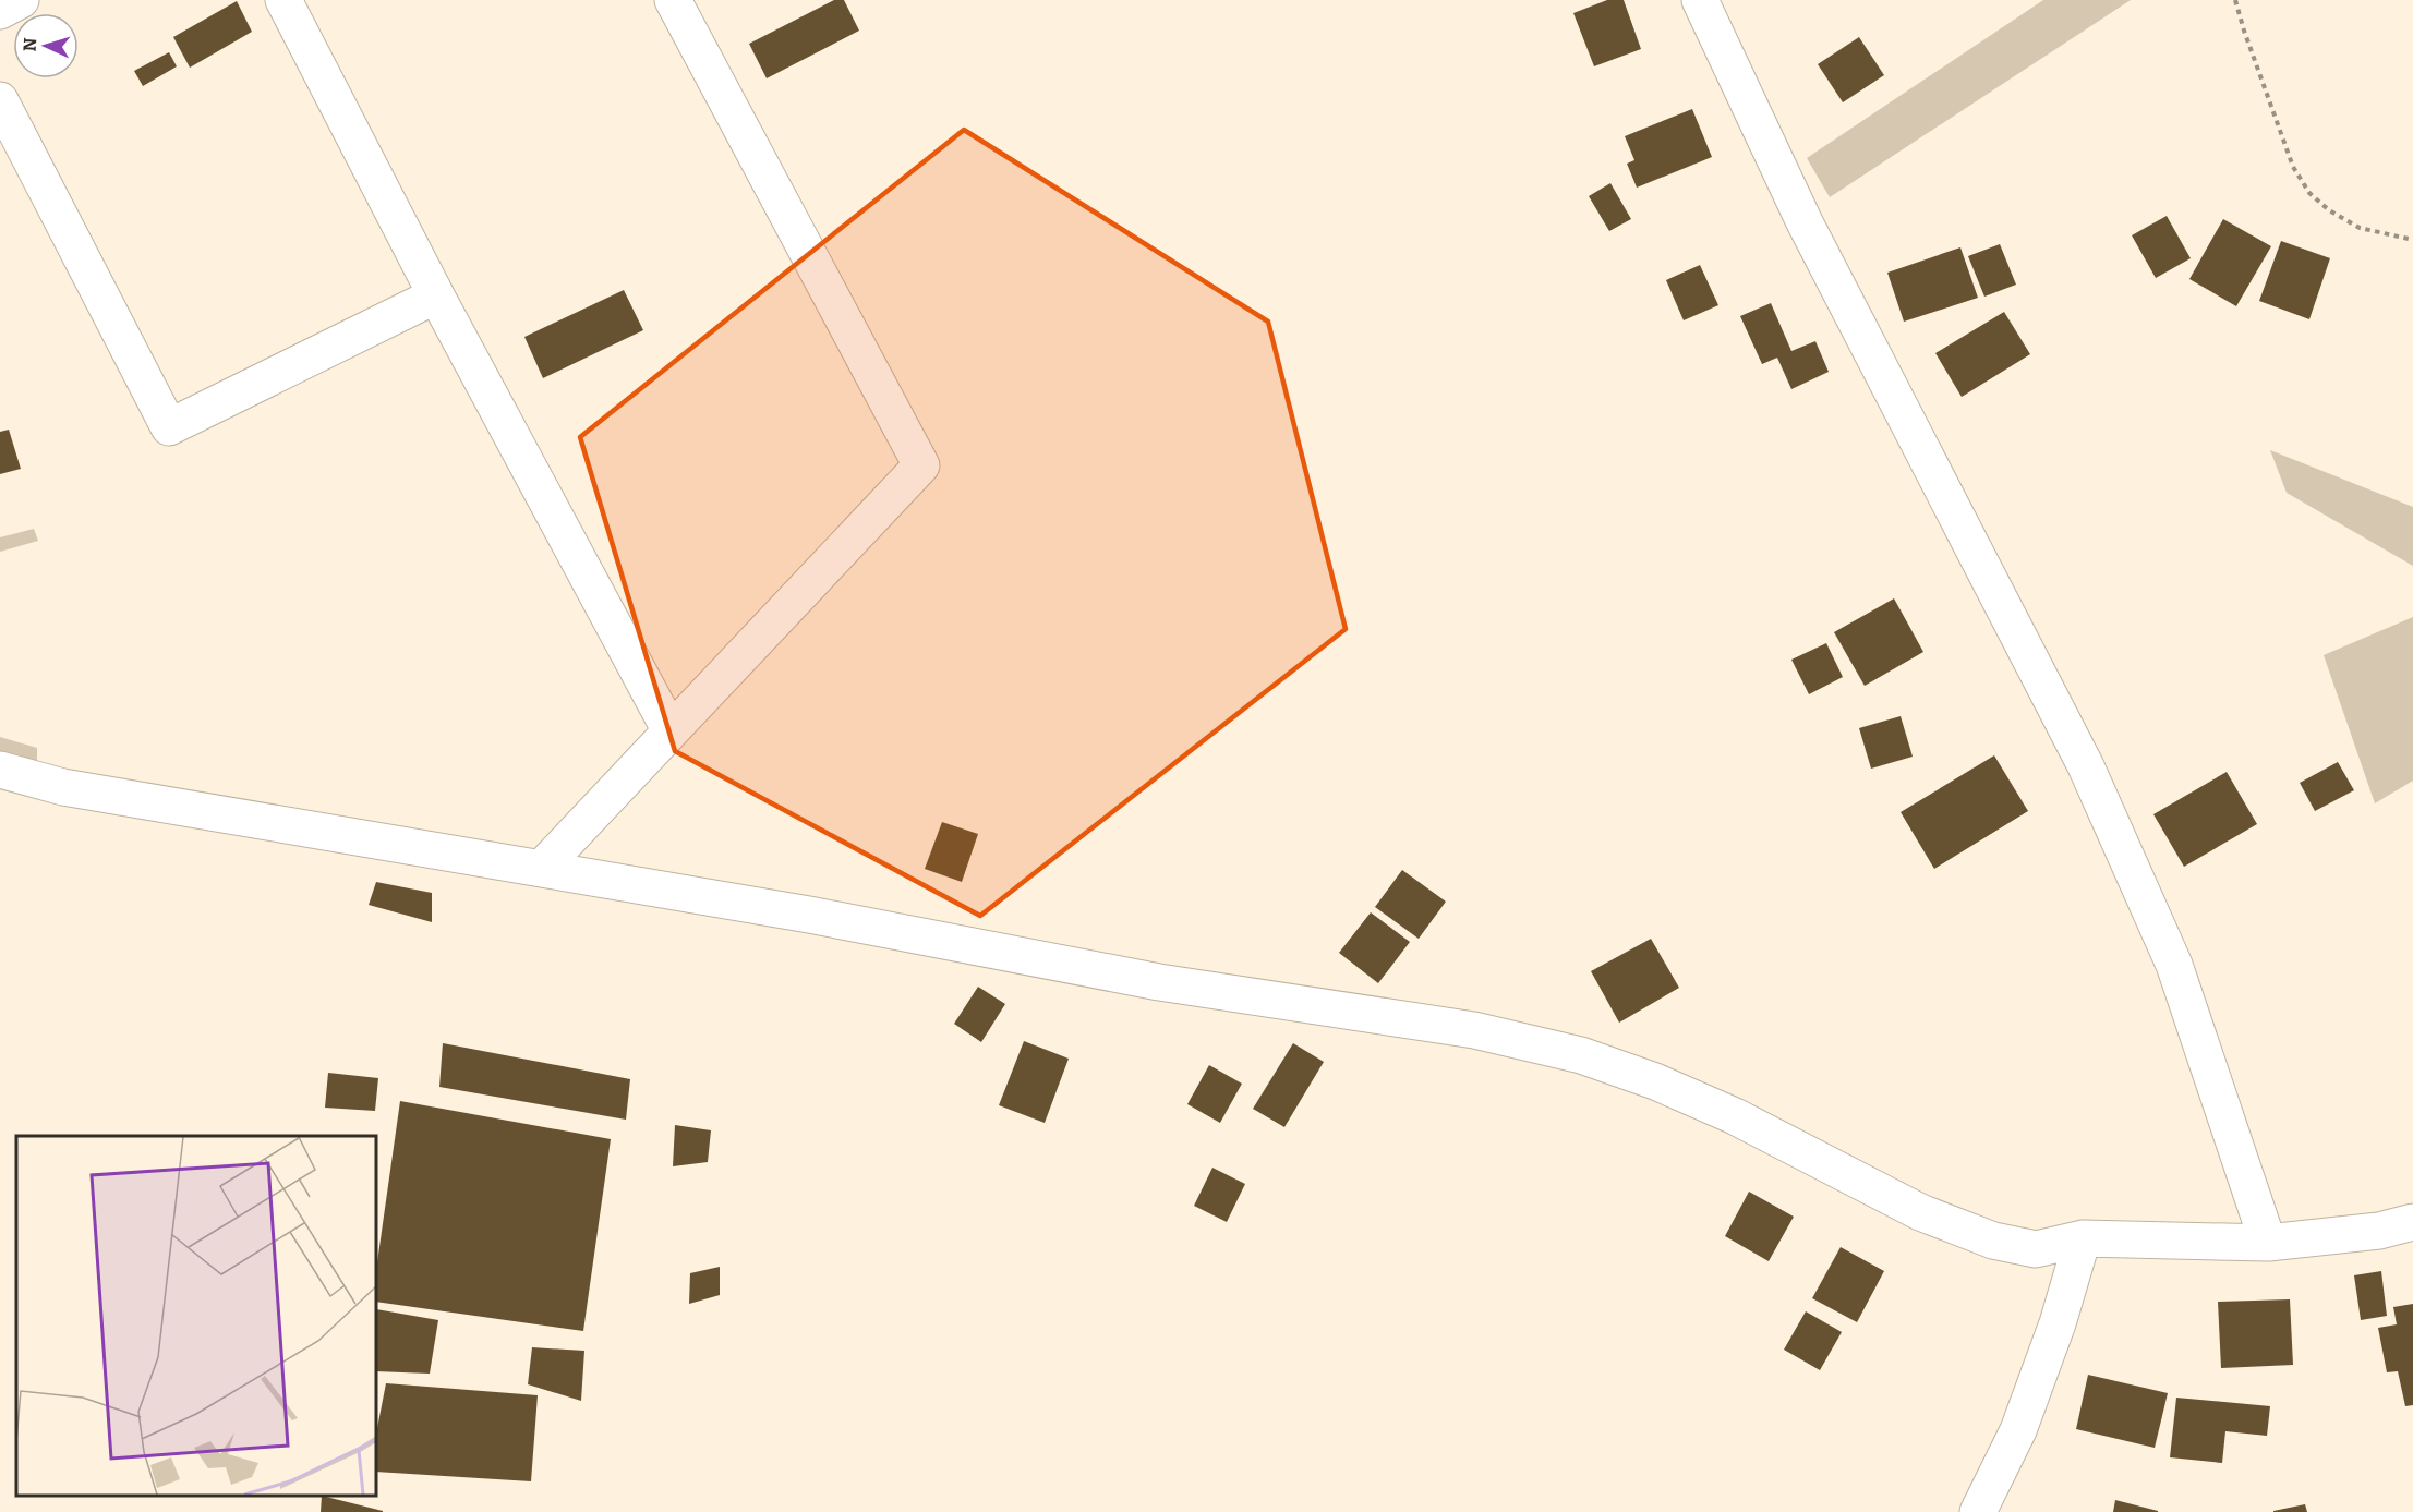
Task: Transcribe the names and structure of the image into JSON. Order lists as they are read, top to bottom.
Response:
{
  "north": "left"
}
